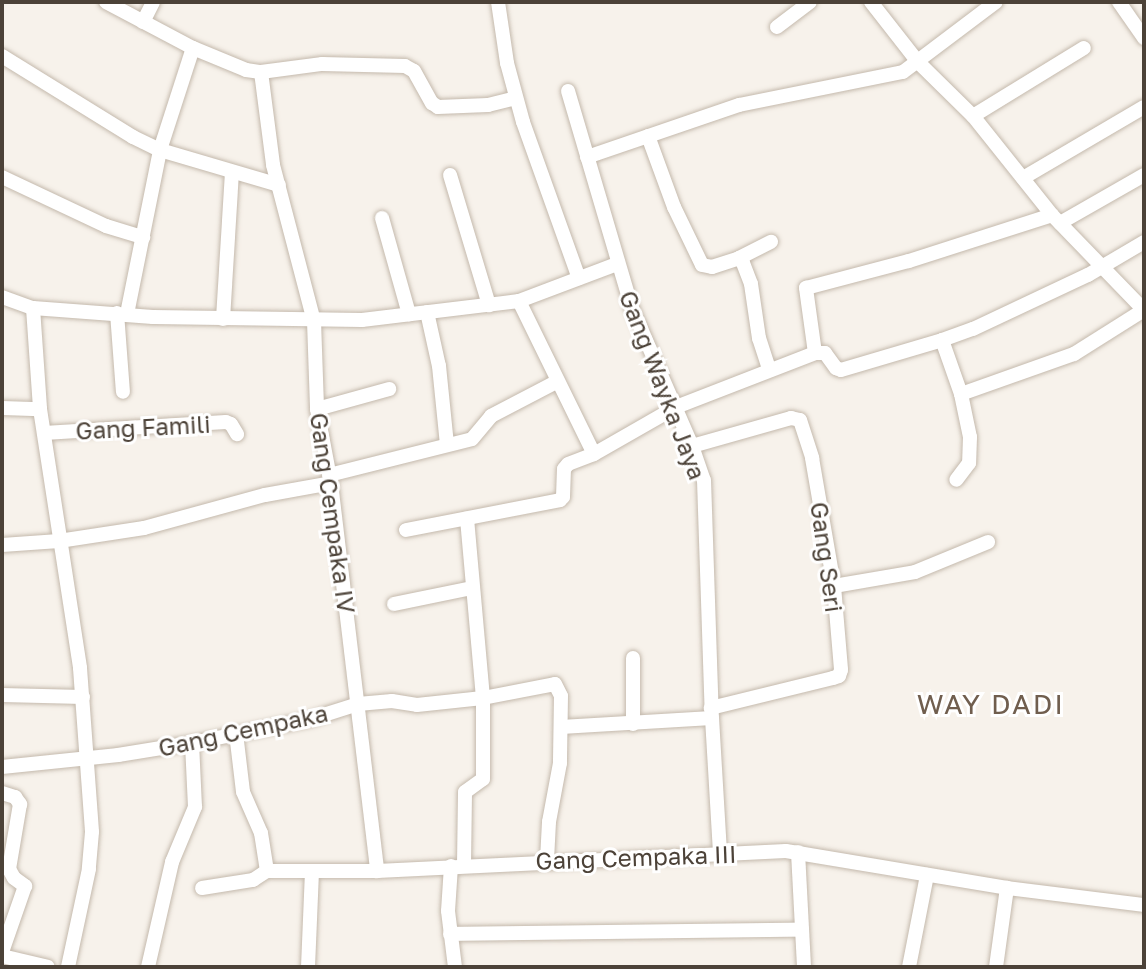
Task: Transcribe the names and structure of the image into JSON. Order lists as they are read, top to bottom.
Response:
{
  "streets": {
    "street": [
      "Gang Wayka Jaya",
      "Gang Famili",
      "Gang Cempaka IV",
      "Gang Seri",
      "Gang Cempaka",
      "Gang Cempaka III"
    ]
  },
  "crossings": [
    ["Gang Wayka Jaya", "Gang Seri"],
    ["Gang Wayka Jaya", "Gang Cempaka III"],
    ["Gang Cempaka IV", "Gang Cempaka"],
    ["Gang Cempaka IV", "Gang Cempaka III"]
  ],
  "districts": ["WAY DADI"]
}
